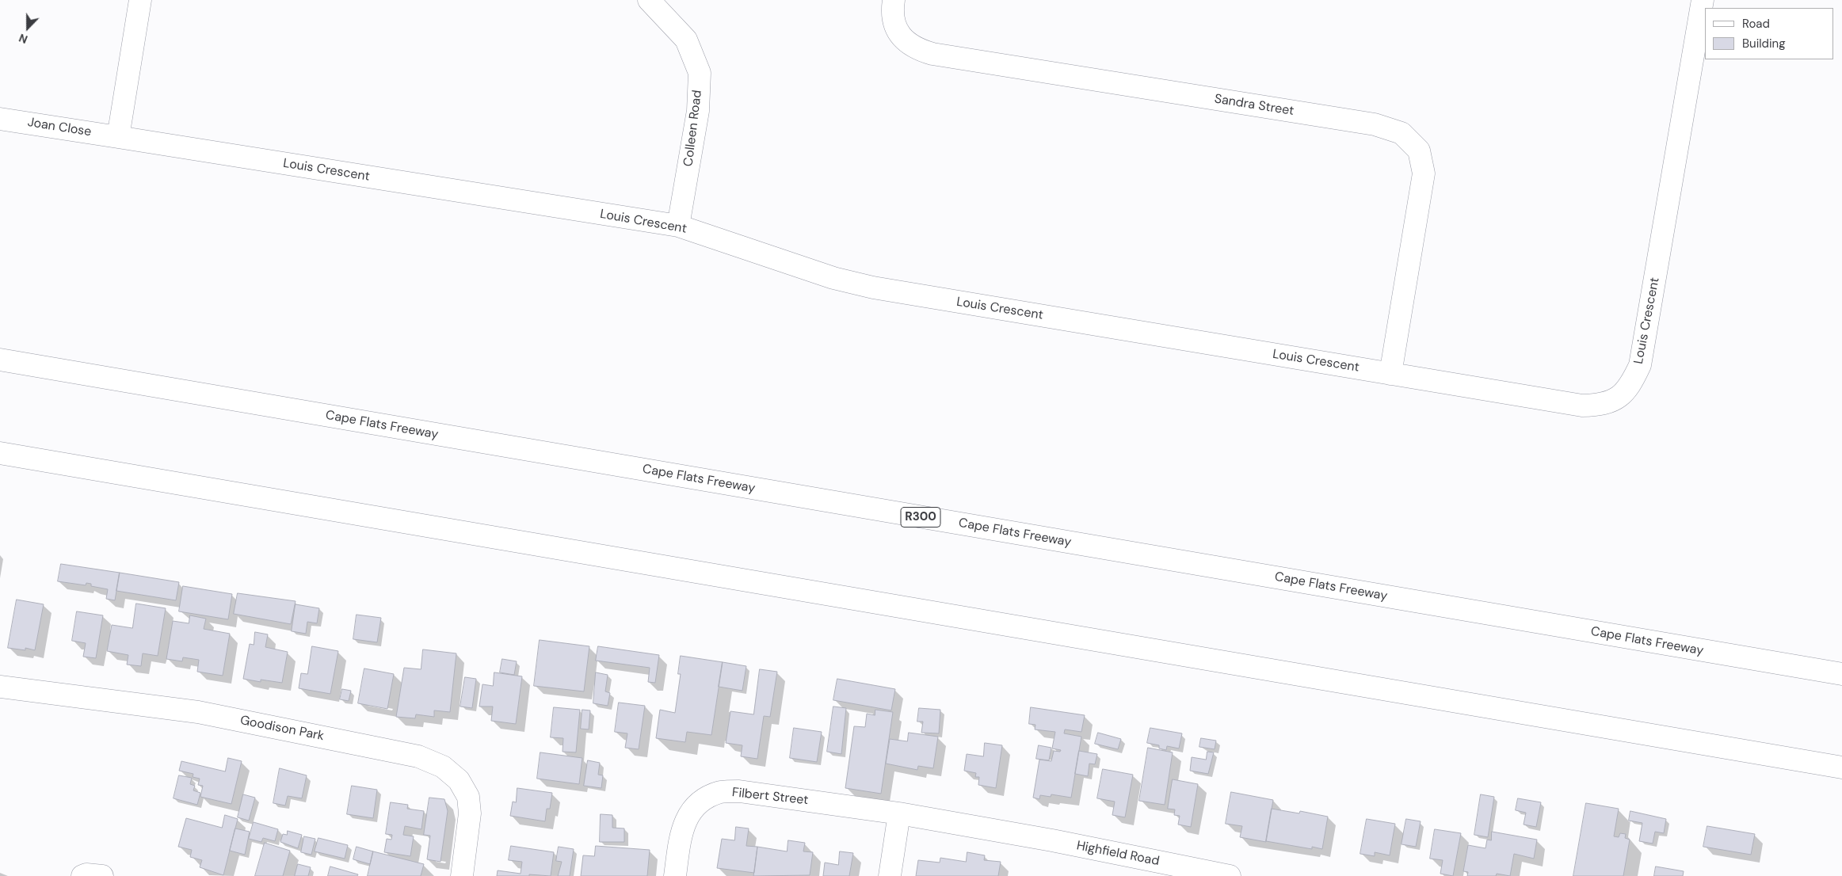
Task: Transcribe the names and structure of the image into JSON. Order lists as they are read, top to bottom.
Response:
{
  "streets": {
    "main road": [
      "Sandra Street",
      "Joan Close",
      "Colleen Road",
      "Louis Crescent",
      "Cape Flats Freeway",
      "R300",
      "Goodison Park",
      "Filbert Street",
      "Highfield Road"
    ]
  },
  "crossings": [
    ["Sandra Street", "Louis Crescent"],
    ["Joan Close", "Louis Crescent"],
    ["Colleen Road", "Louis Crescent"],
    ["Filbert Street", "Highfield Road"]
  ],
  "legend": ["Road", "Building"],
  "north": "bottom"
}
